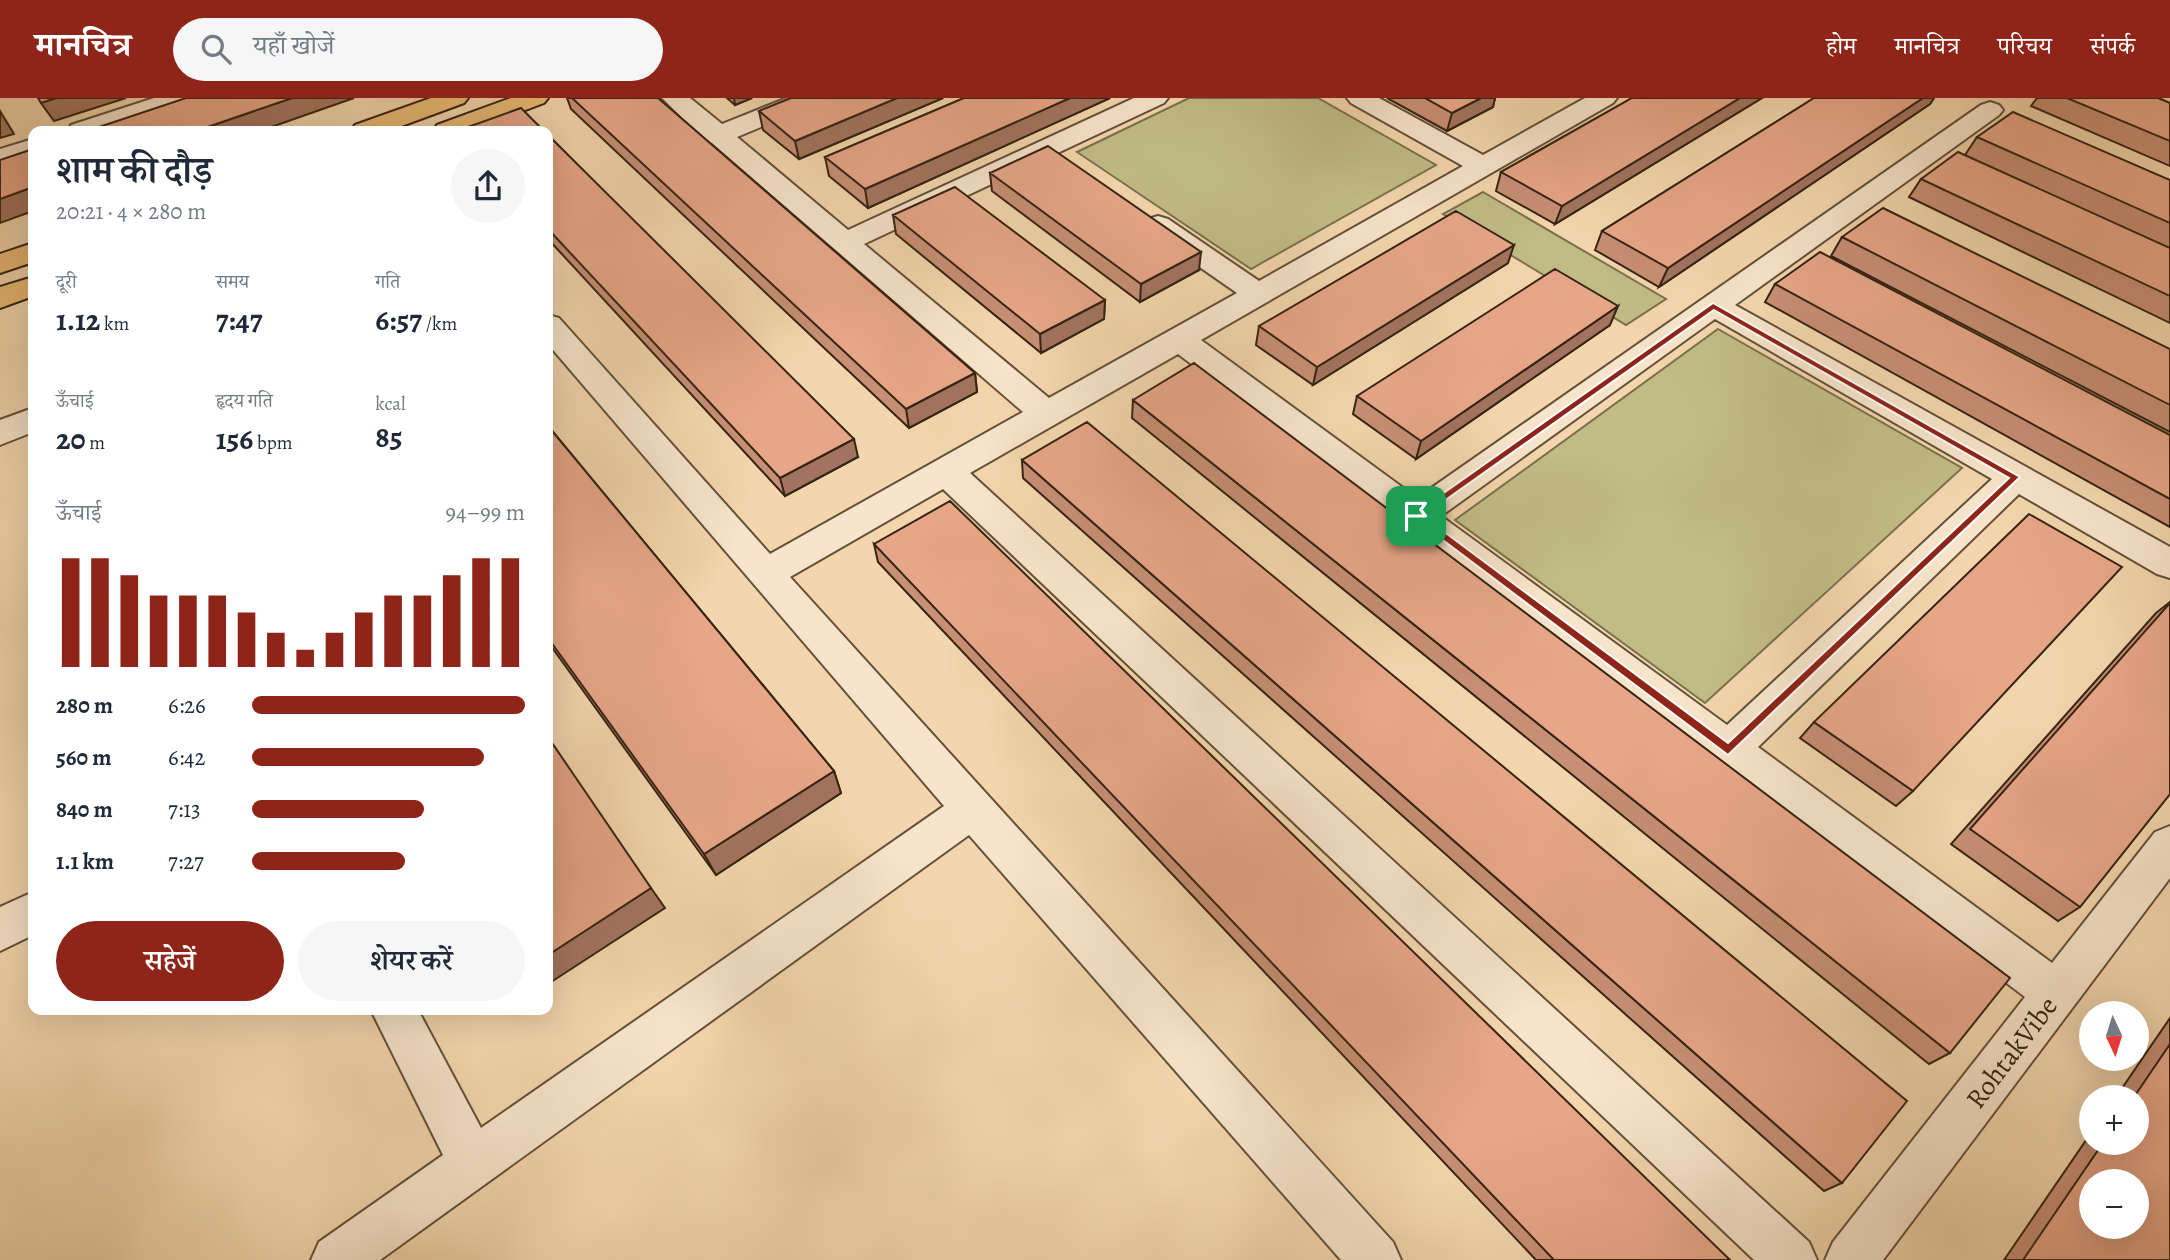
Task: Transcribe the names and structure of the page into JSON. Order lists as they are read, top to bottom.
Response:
{
  "streets": {
    "street": ["RohtakVibe"]
  },
  "north": "bottom",
  "page": {
    "header": "मानचित्र",
    "search": "यहाँ खोजें",
    "nav": [
      "होम",
      "मानचित्र",
      "परिचय",
      "संपर्क"
    ],
    "heading": ["शाम की दौड़", "20:21 · 4 × 280 m"],
    "stats": [
      ["दूरी", "1.12 km"],
      ["समय", "7:47"],
      ["गति", "6:57 /km"],
      ["ऊँचाई", "20 m"],
      ["हृदय गति", "156 bpm"],
      ["kcal", "85"]
    ],
    "chart": ["ऊँचाई", "94–99 m"],
    "list": [
      {
        "name": "280 m",
        "note": "6:26"
      },
      {
        "name": "560 m",
        "note": "6:42"
      },
      {
        "name": "840 m",
        "note": "7:13"
      },
      {
        "name": "1.1 km",
        "note": "7:27"
      }
    ],
    "buttons": ["सहेजें", "शेयर करें"],
    "map_buttons": ["+", "−"]
  }
}
